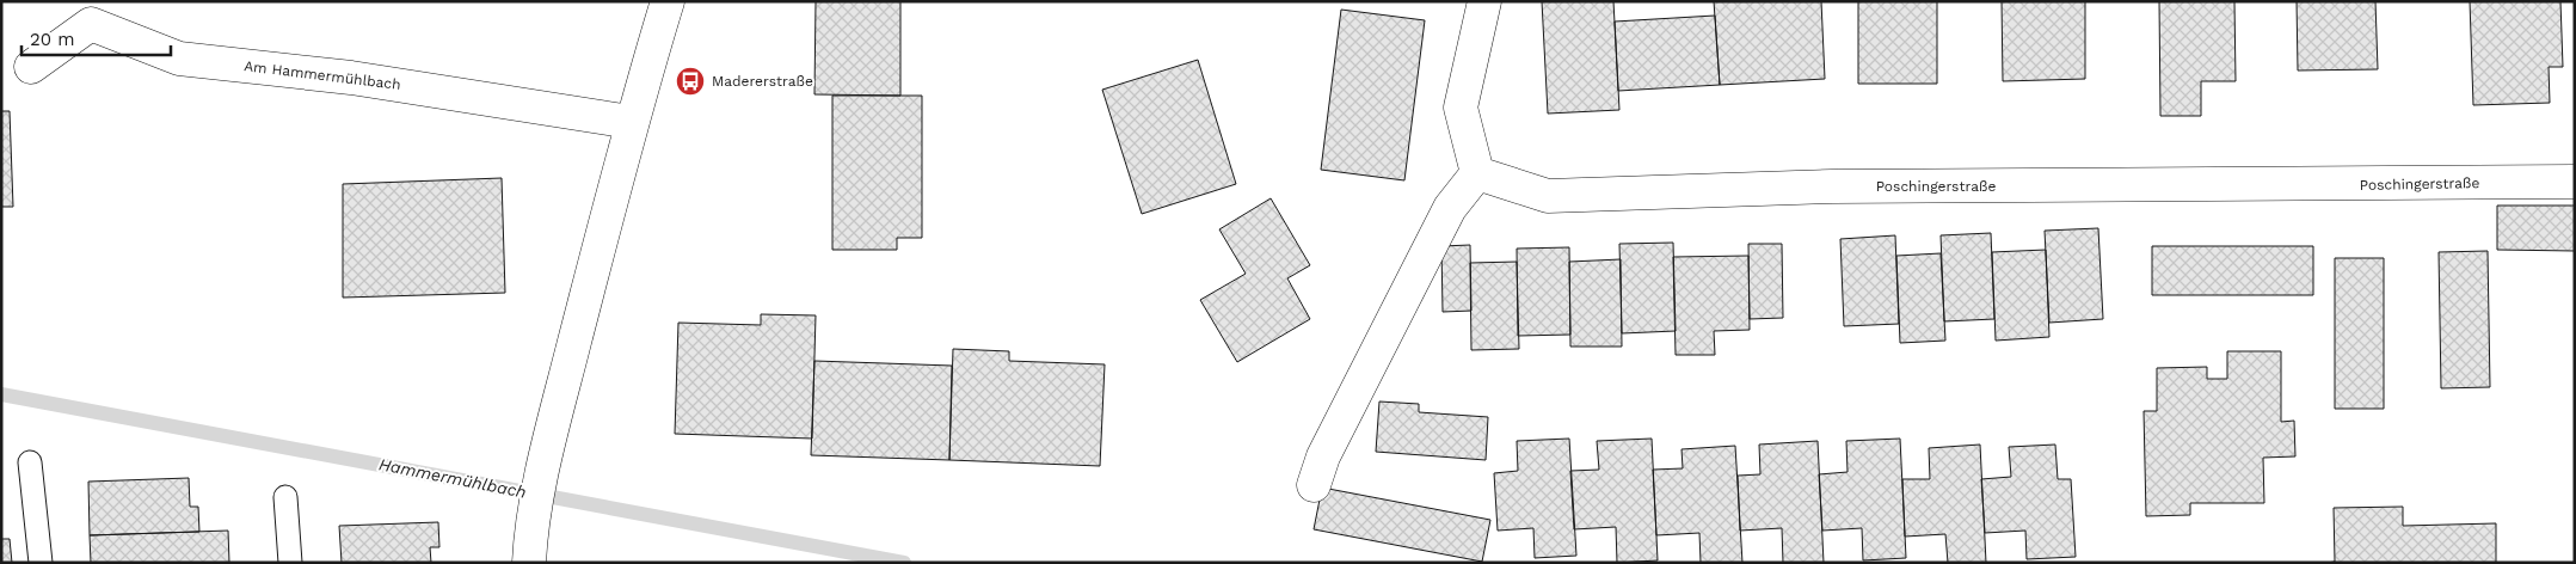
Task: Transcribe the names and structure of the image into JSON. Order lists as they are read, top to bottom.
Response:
{
  "streets": {
    "street": ["Am Hammermühlbach", "Poschingerstraße"]
  },
  "water": ["Hammermühlbach"],
  "places": {
    "bus stop": ["Madererstraße"]
  },
  "scale_bar": "20 m"
}
